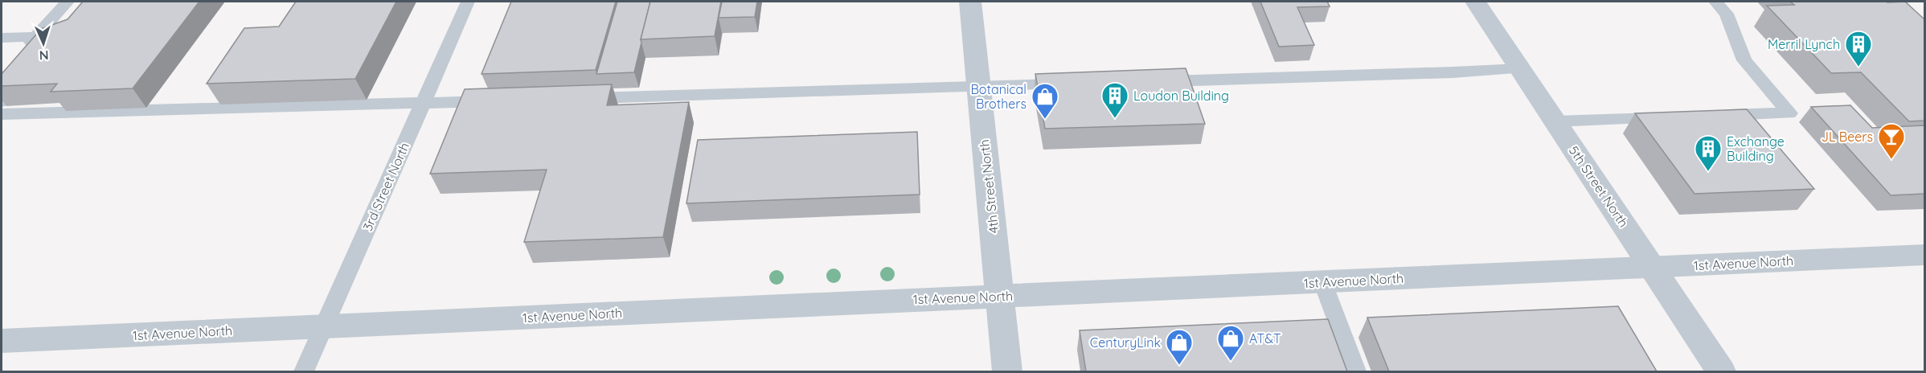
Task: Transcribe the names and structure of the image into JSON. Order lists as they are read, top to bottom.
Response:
{
  "streets": {
    "street": ["4th Street North", "5th Street North", "1st Avenue North"],
    "lane": ["3rd Street North"]
  },
  "crossings": [
    ["3rd Street North", "1st Avenue North"],
    ["4th Street North", "1st Avenue North"],
    ["5th Street North", "1st Avenue North"]
  ],
  "places": {
    "building": ["Merril Lynch", "Loudon Building", "Exchange Building"],
    "shop": ["Botanical Brothers", "AT&T", "CenturyLink"],
    "bar": ["JL Beers"]
  },
  "north": "bottom"
}
